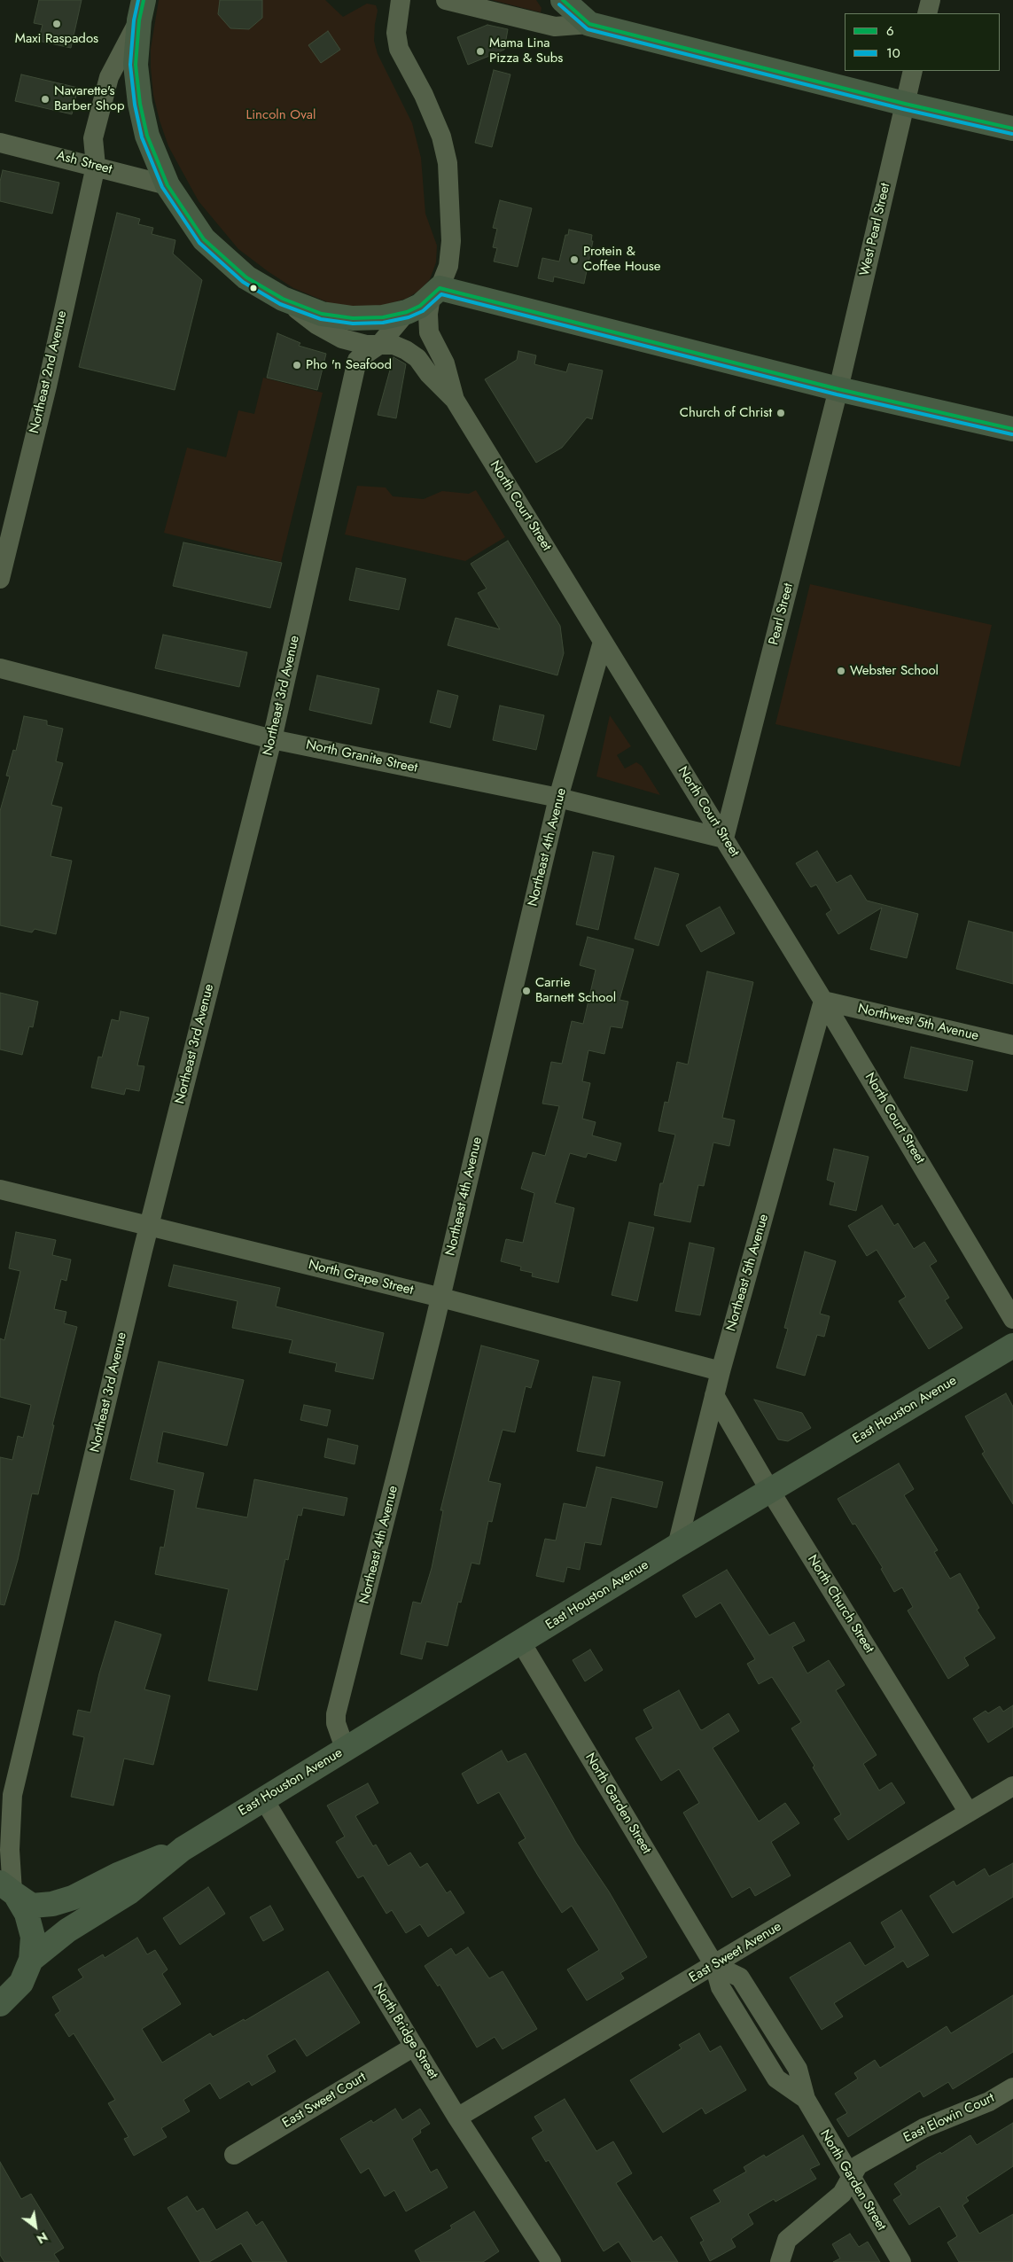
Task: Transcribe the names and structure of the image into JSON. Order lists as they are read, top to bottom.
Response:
{
  "streets": {
    "main road": ["East Houston Avenue"],
    "street": [
      "Ash Street",
      "West Pearl Street",
      "Northeast 2nd Avenue",
      "North Court Street",
      "Pearl Street",
      "Northeast 3rd Avenue",
      "North Granite Street",
      "Northeast 4th Avenue",
      "Northwest 5th Avenue",
      "Northeast 5th Avenue",
      "North Grape Street",
      "North Church Street",
      "North Garden Street",
      "East Sweet Avenue",
      "North Bridge Street",
      "East Sweet Court",
      "East Elowin Court"
    ]
  },
  "crossings": [
    ["Ash Street", "Northeast 2nd Avenue"],
    ["West Pearl Street", "Pearl Street"],
    ["North Court Street", "Pearl Street"],
    ["North Court Street", "North Granite Street"],
    ["North Court Street", "Northeast 4th Avenue"],
    ["North Court Street", "Northwest 5th Avenue"],
    ["North Court Street", "Northeast 5th Avenue"],
    ["Pearl Street", "North Granite Street"],
    ["Northeast 3rd Avenue", "North Granite Street"],
    ["Northeast 3rd Avenue", "North Grape Street"],
    ["Northeast 3rd Avenue", "East Houston Avenue"],
    ["North Granite Street", "Northeast 4th Avenue"],
    ["Northeast 4th Avenue", "North Grape Street"],
    ["Northeast 4th Avenue", "East Houston Avenue"],
    ["Northwest 5th Avenue", "Northeast 5th Avenue"],
    ["Northeast 5th Avenue", "North Grape Street"],
    ["Northeast 5th Avenue", "East Houston Avenue"],
    ["Northeast 5th Avenue", "North Church Street"],
    ["East Houston Avenue", "North Church Street"],
    ["East Houston Avenue", "North Garden Street"],
    ["East Houston Avenue", "North Bridge Street"],
    ["North Church Street", "East Sweet Avenue"],
    ["North Garden Street", "East Sweet Avenue"],
    ["North Garden Street", "East Elowin Court"],
    ["East Sweet Avenue", "North Bridge Street"],
    ["North Bridge Street", "East Sweet Court"]
  ],
  "parks": ["Lincoln Oval"],
  "places": [
    "Maxi Raspados",
    "Mama Lina Pizza & Subs",
    "Navarette's Barber Shop",
    "Protein & Coffee House",
    "Pho 'n Seafood",
    "Church of Christ",
    "Webster School",
    "Carrie Barnett School"
  ],
  "lines": ["transit line 6", "transit line 10"],
  "legend": ["6", "10"],
  "north": "bottom right"
}
